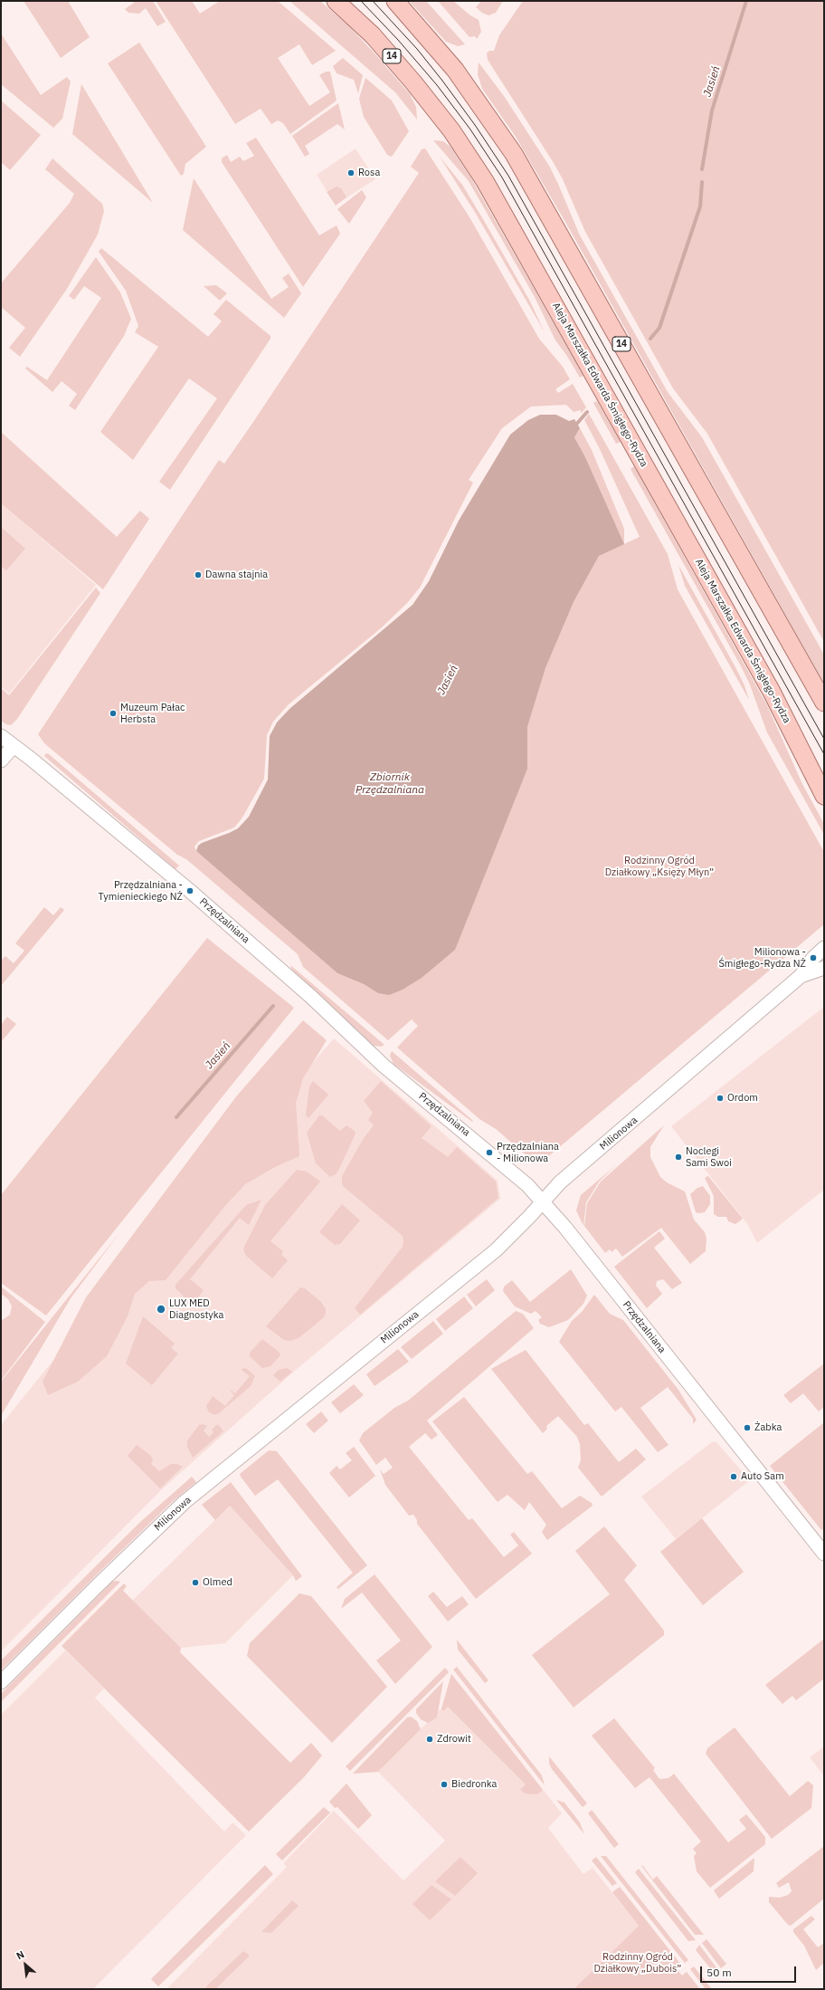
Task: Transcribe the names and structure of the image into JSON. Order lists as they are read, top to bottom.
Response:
{
  "streets": {
    "main road": ["14", "Aleja Marszałka Edwarda Śmigłego-Rydza"],
    "street": ["Przędzalniana", "Milionowa"]
  },
  "crossings": [
    ["Przędzalniana", "Milionowa"]
  ],
  "water": ["Jasień", "Zbiornik Przędzalniana"],
  "parks": ["Rodzinny Ogród Działkowy „Księży Młyn”", "Rodzinny Ogród Działkowy „Dubois”"],
  "places": [
    "Rosa",
    "Dawna stajnia",
    "Muzeum Pałac Herbsta",
    "Przędzalniana - Tymienieckiego NŻ",
    "Milionowa - Śmigłego-Rydza NŻ",
    "Ordom",
    "Przędzalniana - Milionowa",
    "Noclegi Sami Swoi",
    "LUX MED Diagnostyka",
    "Żabka",
    "Auto Sam",
    "Olmed",
    "Zdrowit",
    "Biedronka"
  ],
  "scale_bar": "50 m",
  "north": "top left"
}
